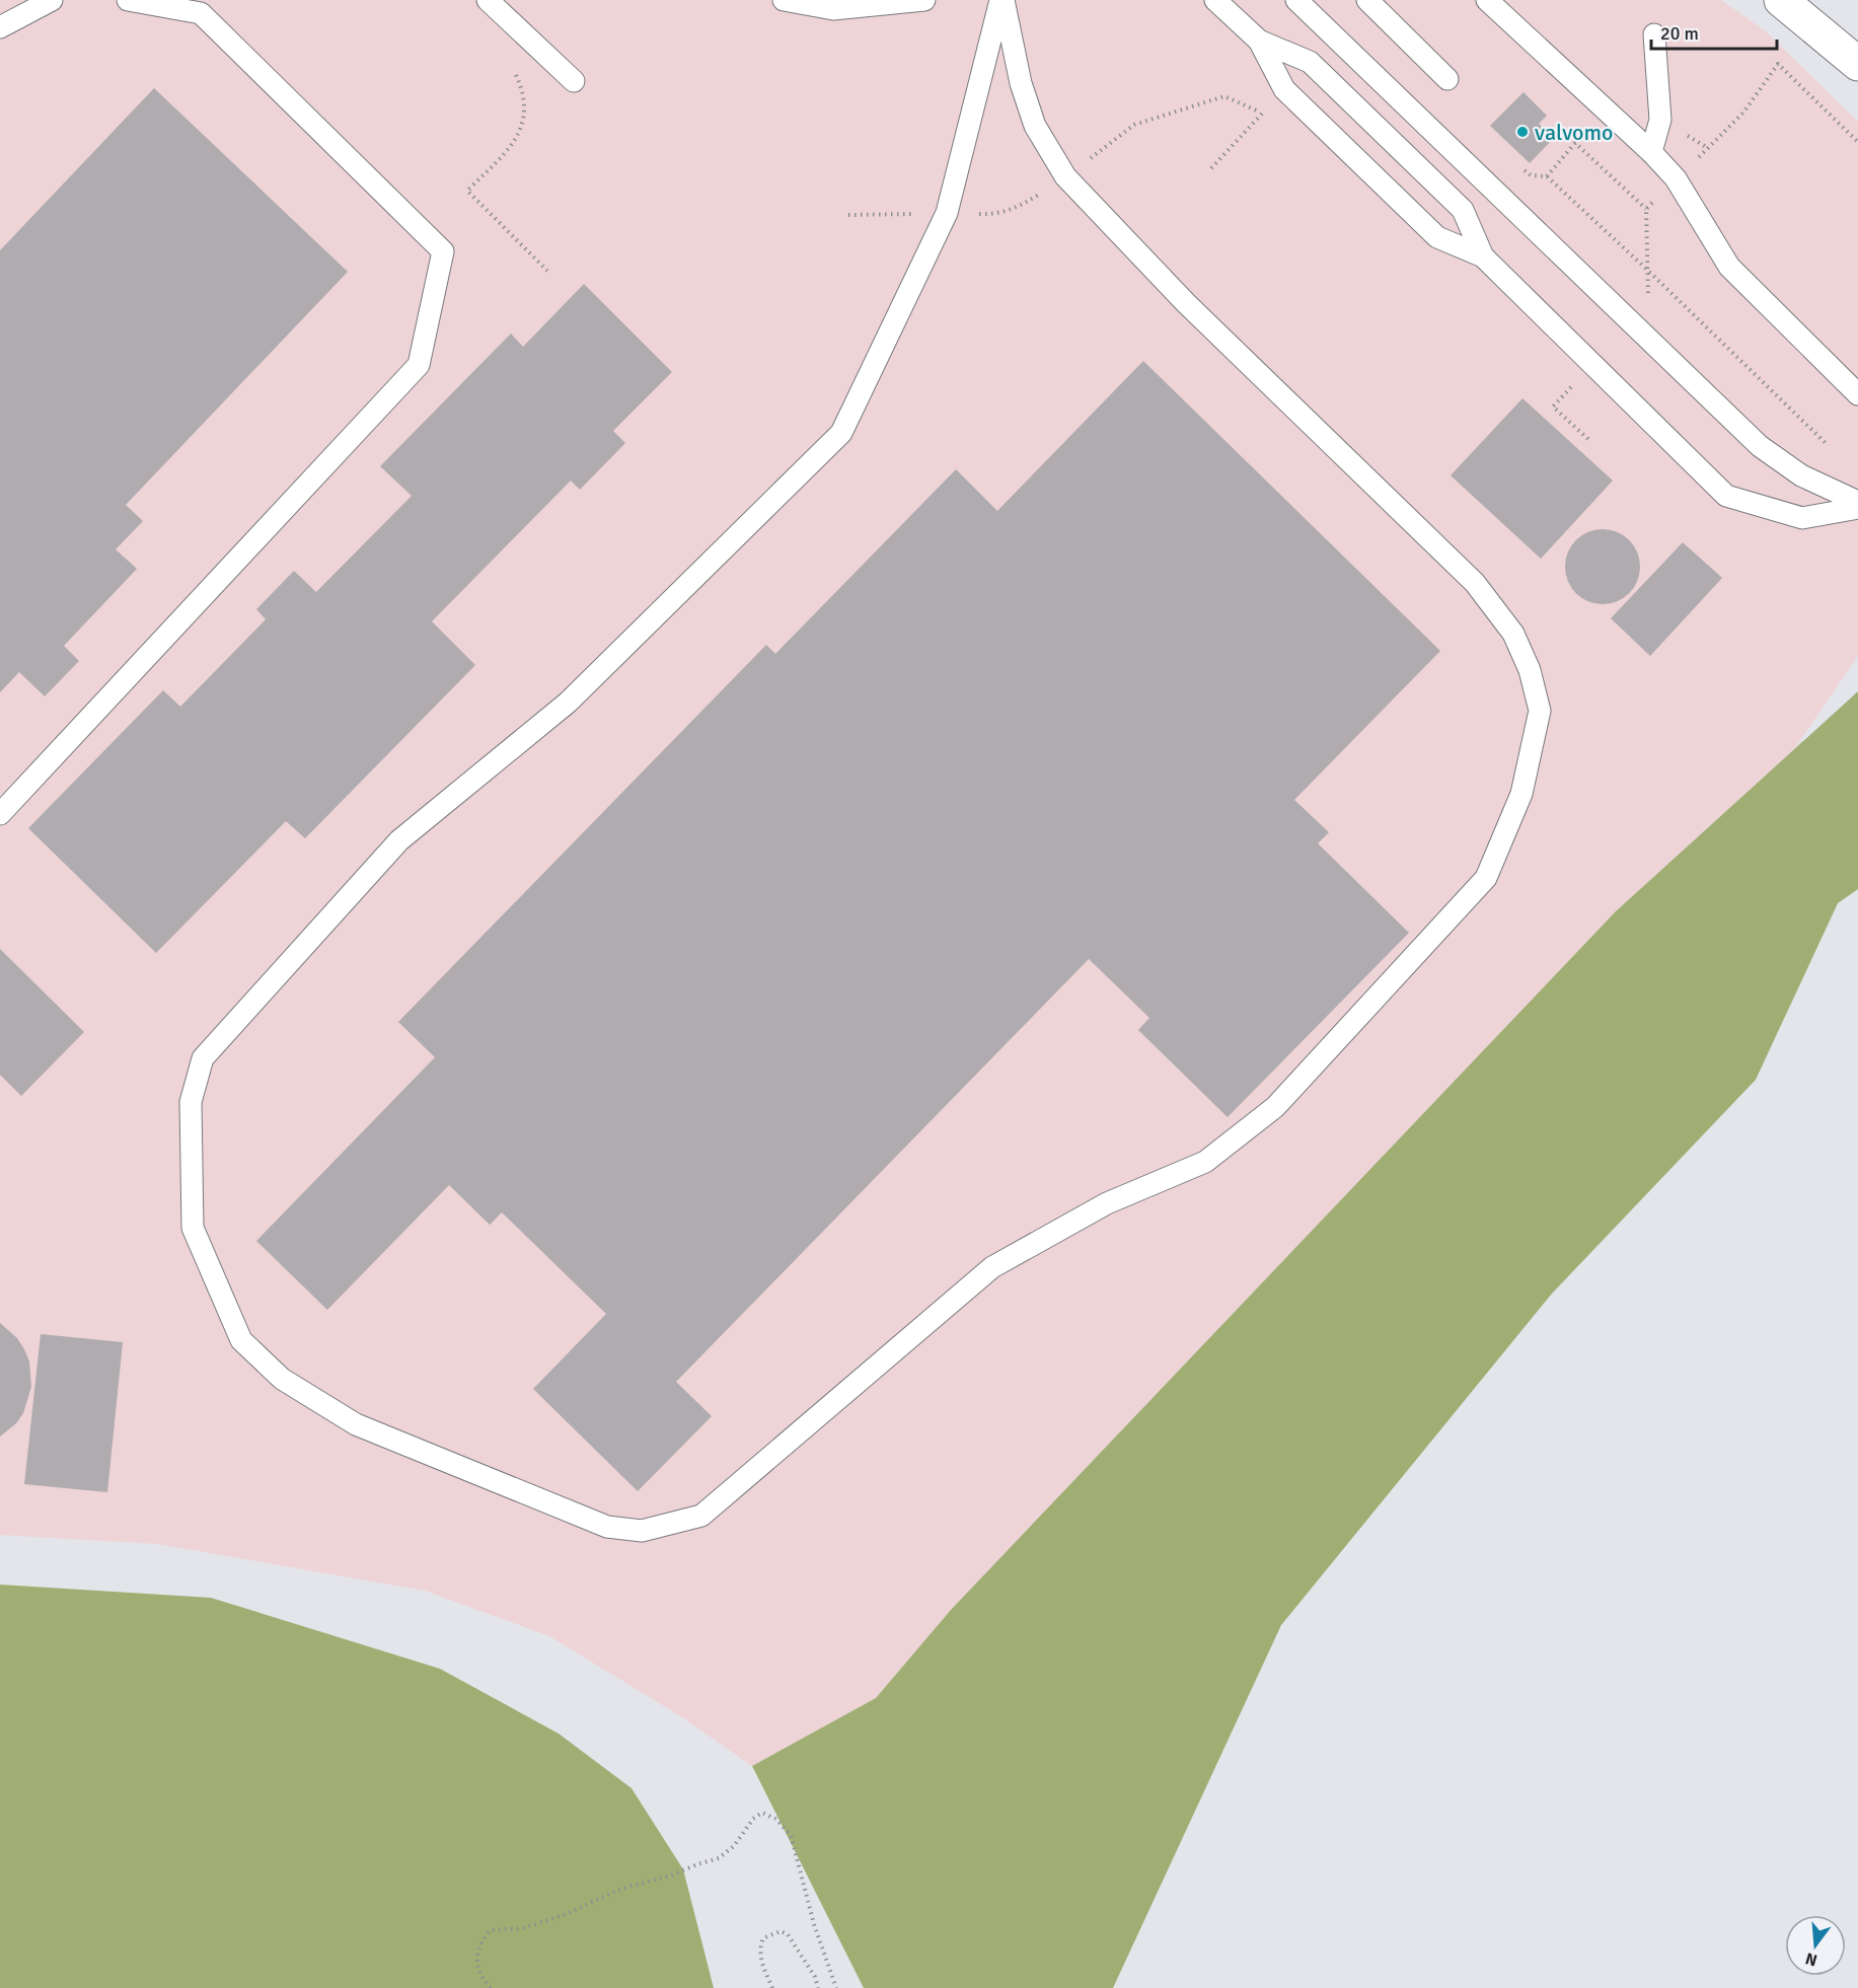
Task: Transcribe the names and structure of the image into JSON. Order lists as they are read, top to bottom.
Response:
{
  "places": ["valvomo"],
  "scale_bar": "20 m",
  "north": "bottom"
}
